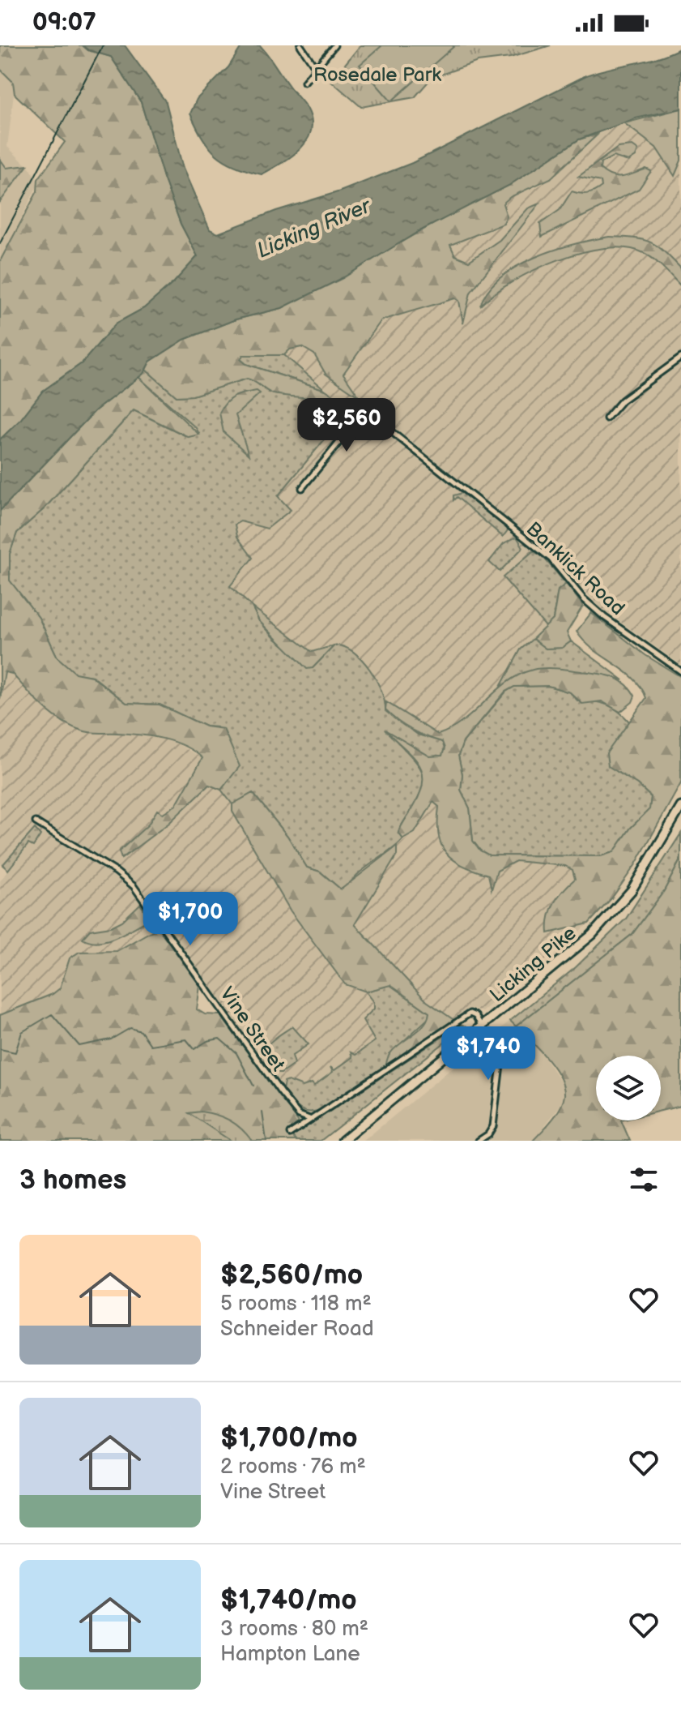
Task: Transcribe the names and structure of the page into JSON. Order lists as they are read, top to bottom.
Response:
{
  "streets": {
    "main road": ["Licking Pike"],
    "street": ["Banklick Road", "Vine Street"]
  },
  "water": ["Licking River"],
  "parks": ["Rosedale Park"],
  "page": {
    "status": "09:07",
    "price": ["$2,560", "$1,700", "$1,740"],
    "heading": "3 homes",
    "list": [
      {
        "name": "$2,560/mo",
        "note": "5 rooms · 118 m² · Schneider Road"
      },
      {
        "name": "$1,700/mo",
        "note": "2 rooms · 76 m² · Vine Street"
      },
      {
        "name": "$1,740/mo",
        "note": "3 rooms · 80 m² · Hampton Lane"
      }
    ]
  }
}
